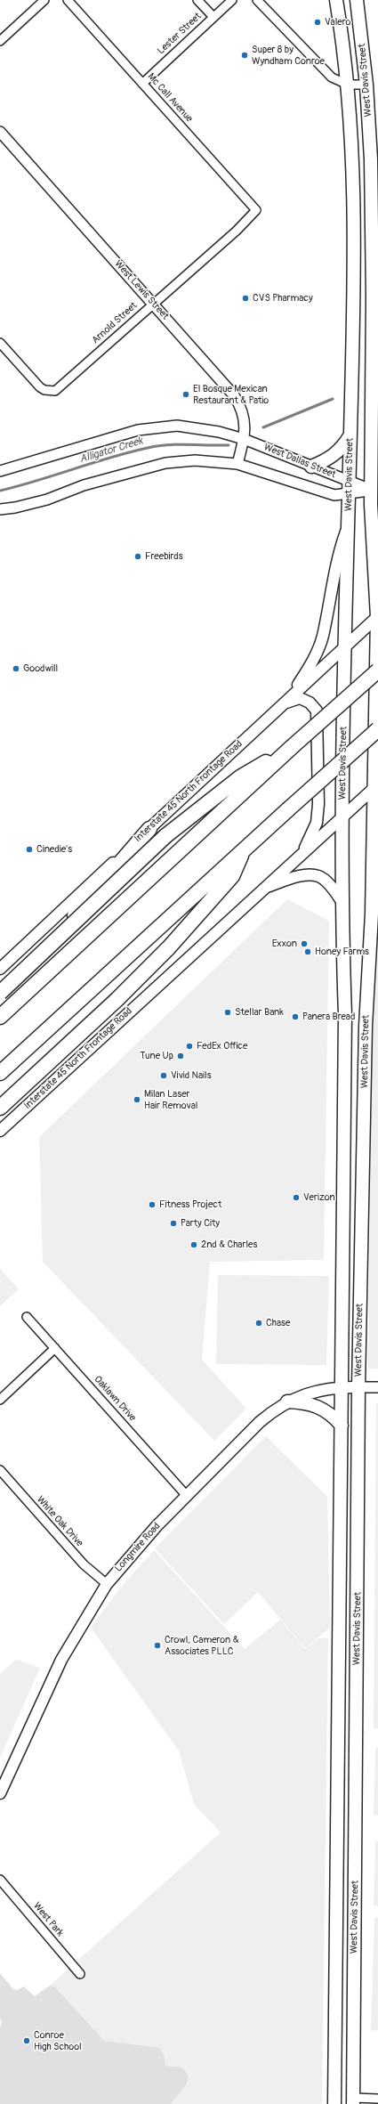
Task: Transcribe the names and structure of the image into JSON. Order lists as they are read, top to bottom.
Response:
{
  "streets": {
    "main road": ["West Davis Street", "Interstate 45 North Frontage Road", "Longmire Road"],
    "street": [
      "Lester Street",
      "Mc Call Avenue",
      "West Lewis Street",
      "Arnold Street",
      "West Dallas Street",
      "Oaklawn Drive",
      "White Oak Drive",
      "West Park"
    ]
  },
  "crossings": [
    ["Lester Street", "Mc Call Avenue"],
    ["West Davis Street", "West Dallas Street"],
    ["West Davis Street", "Interstate 45 North Frontage Road"],
    ["West Davis Street", "Longmire Road"],
    ["Mc Call Avenue", "Arnold Street"],
    ["West Lewis Street", "Arnold Street"],
    ["West Lewis Street", "West Dallas Street"],
    ["Oaklawn Drive", "Longmire Road"],
    ["White Oak Drive", "Longmire Road"]
  ],
  "water": ["Alligator Creek"],
  "places": [
    "Valero",
    "Super 8 by Wyndham Conroe",
    "CVS Pharmacy",
    "El Bosque Mexican Restaurant & Patio",
    "Freebirds",
    "Goodwill",
    "Cinedie's",
    "Exxon",
    "Honey Farms",
    "Stellar Bank",
    "Panera Bread",
    "FedEx Office",
    "Tune Up",
    "Vivid Nails",
    "Milan Laser Hair Removal",
    "Verizon",
    "Fitness Project",
    "Party City",
    "2nd & Charles",
    "Chase",
    "Crowl, Cameron & Associates PLLC",
    "Conroe High School"
  ]
}
